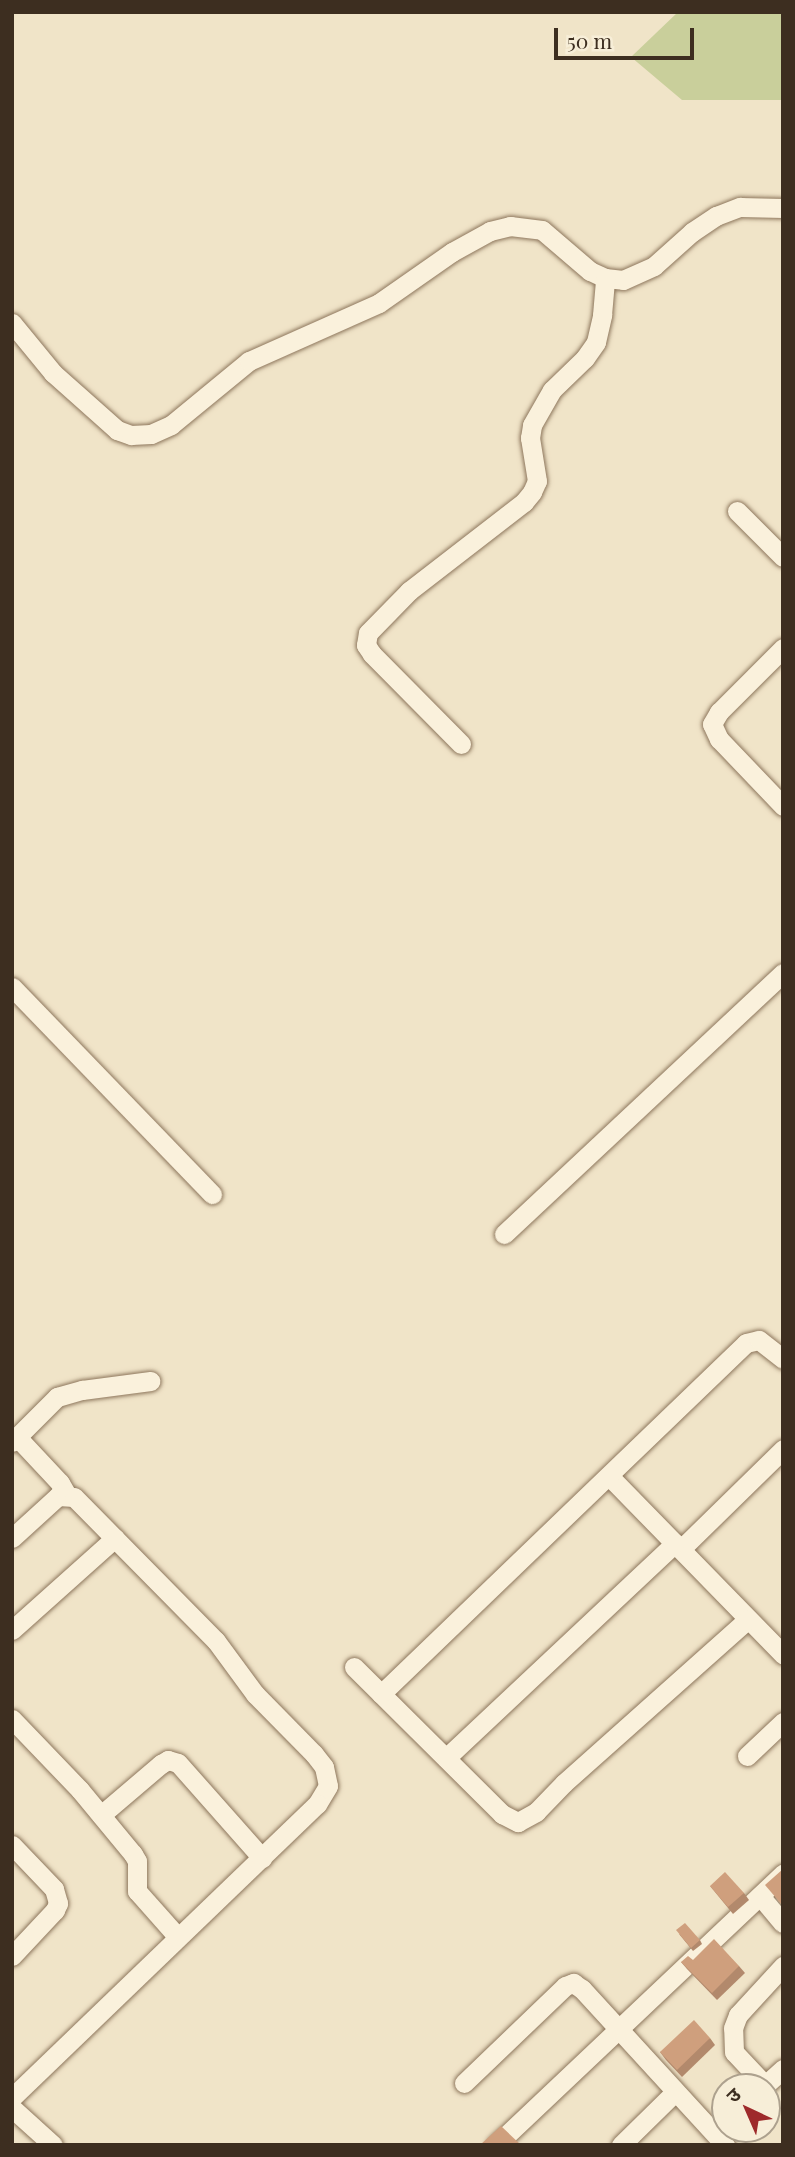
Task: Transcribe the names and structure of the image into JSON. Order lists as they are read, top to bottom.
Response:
{
  "scale_bar": "50 m",
  "north": "top left"
}
